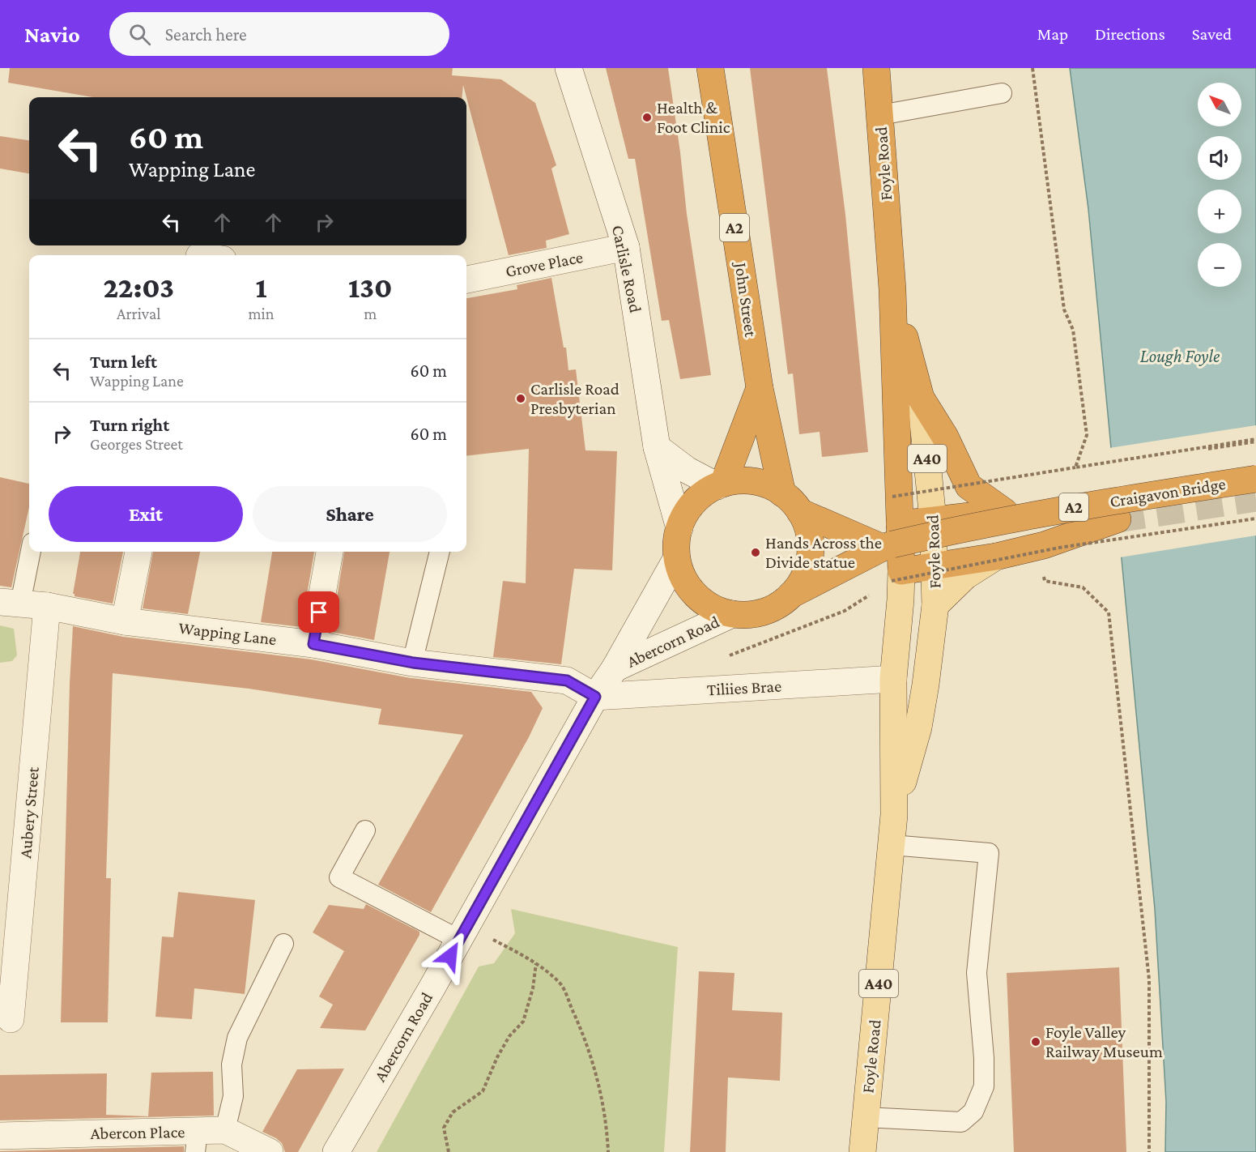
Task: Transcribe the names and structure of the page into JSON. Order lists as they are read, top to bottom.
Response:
{
  "streets": {
    "highway": [
      "Foyle Road",
      "A2",
      "John Street",
      "Craigavon Bridge"
    ],
    "main road": ["A40"],
    "street": [
      "Grove Place",
      "Carlisle Road",
      "Wapping Lane",
      "Abercorn Road",
      "Tiliies Brae",
      "Aubery Street",
      "Abercon Place"
    ]
  },
  "crossings": [
    ["Foyle Road", "A2"],
    ["Foyle Road", "Craigavon Bridge"],
    ["Foyle Road", "Tiliies Brae"],
    ["A2", "Carlisle Road"],
    ["A2", "John Street"],
    ["A2", "Craigavon Bridge"],
    ["A2", "Abercorn Road"],
    ["Grove Place", "Carlisle Road"],
    ["Carlisle Road", "John Street"],
    ["Carlisle Road", "Craigavon Bridge"],
    ["Carlisle Road", "Abercorn Road"],
    ["John Street", "Craigavon Bridge"],
    ["John Street", "Abercorn Road"],
    ["Craigavon Bridge", "Abercorn Road"],
    ["Wapping Lane", "Abercorn Road"],
    ["Wapping Lane", "Tiliies Brae"],
    ["Wapping Lane", "Aubery Street"],
    ["Abercorn Road", "Tiliies Brae"]
  ],
  "water": ["Lough Foyle"],
  "places": [
    "Health & Foot Clinic",
    "Carlisle Road Presbyterian",
    "Hands Across the Divide statue",
    "Foyle Valley Railway Museum"
  ],
  "north": "top left",
  "page": {
    "header": "Navio",
    "search": "Search here",
    "nav": ["Map", "Directions", "Saved"],
    "map_buttons": ["+", "−"],
    "turn": ["60 m", "Wapping Lane"],
    "eta": [
      "22:03",
      "Arrival",
      "1",
      "min",
      "130",
      "m"
    ],
    "list": [
      {
        "name": "Turn left",
        "note": "Wapping Lane",
        "value": "60 m"
      },
      {
        "name": "Turn right",
        "note": "Georges Street",
        "value": "60 m"
      }
    ],
    "buttons": ["Exit", "Share"]
  }
}
